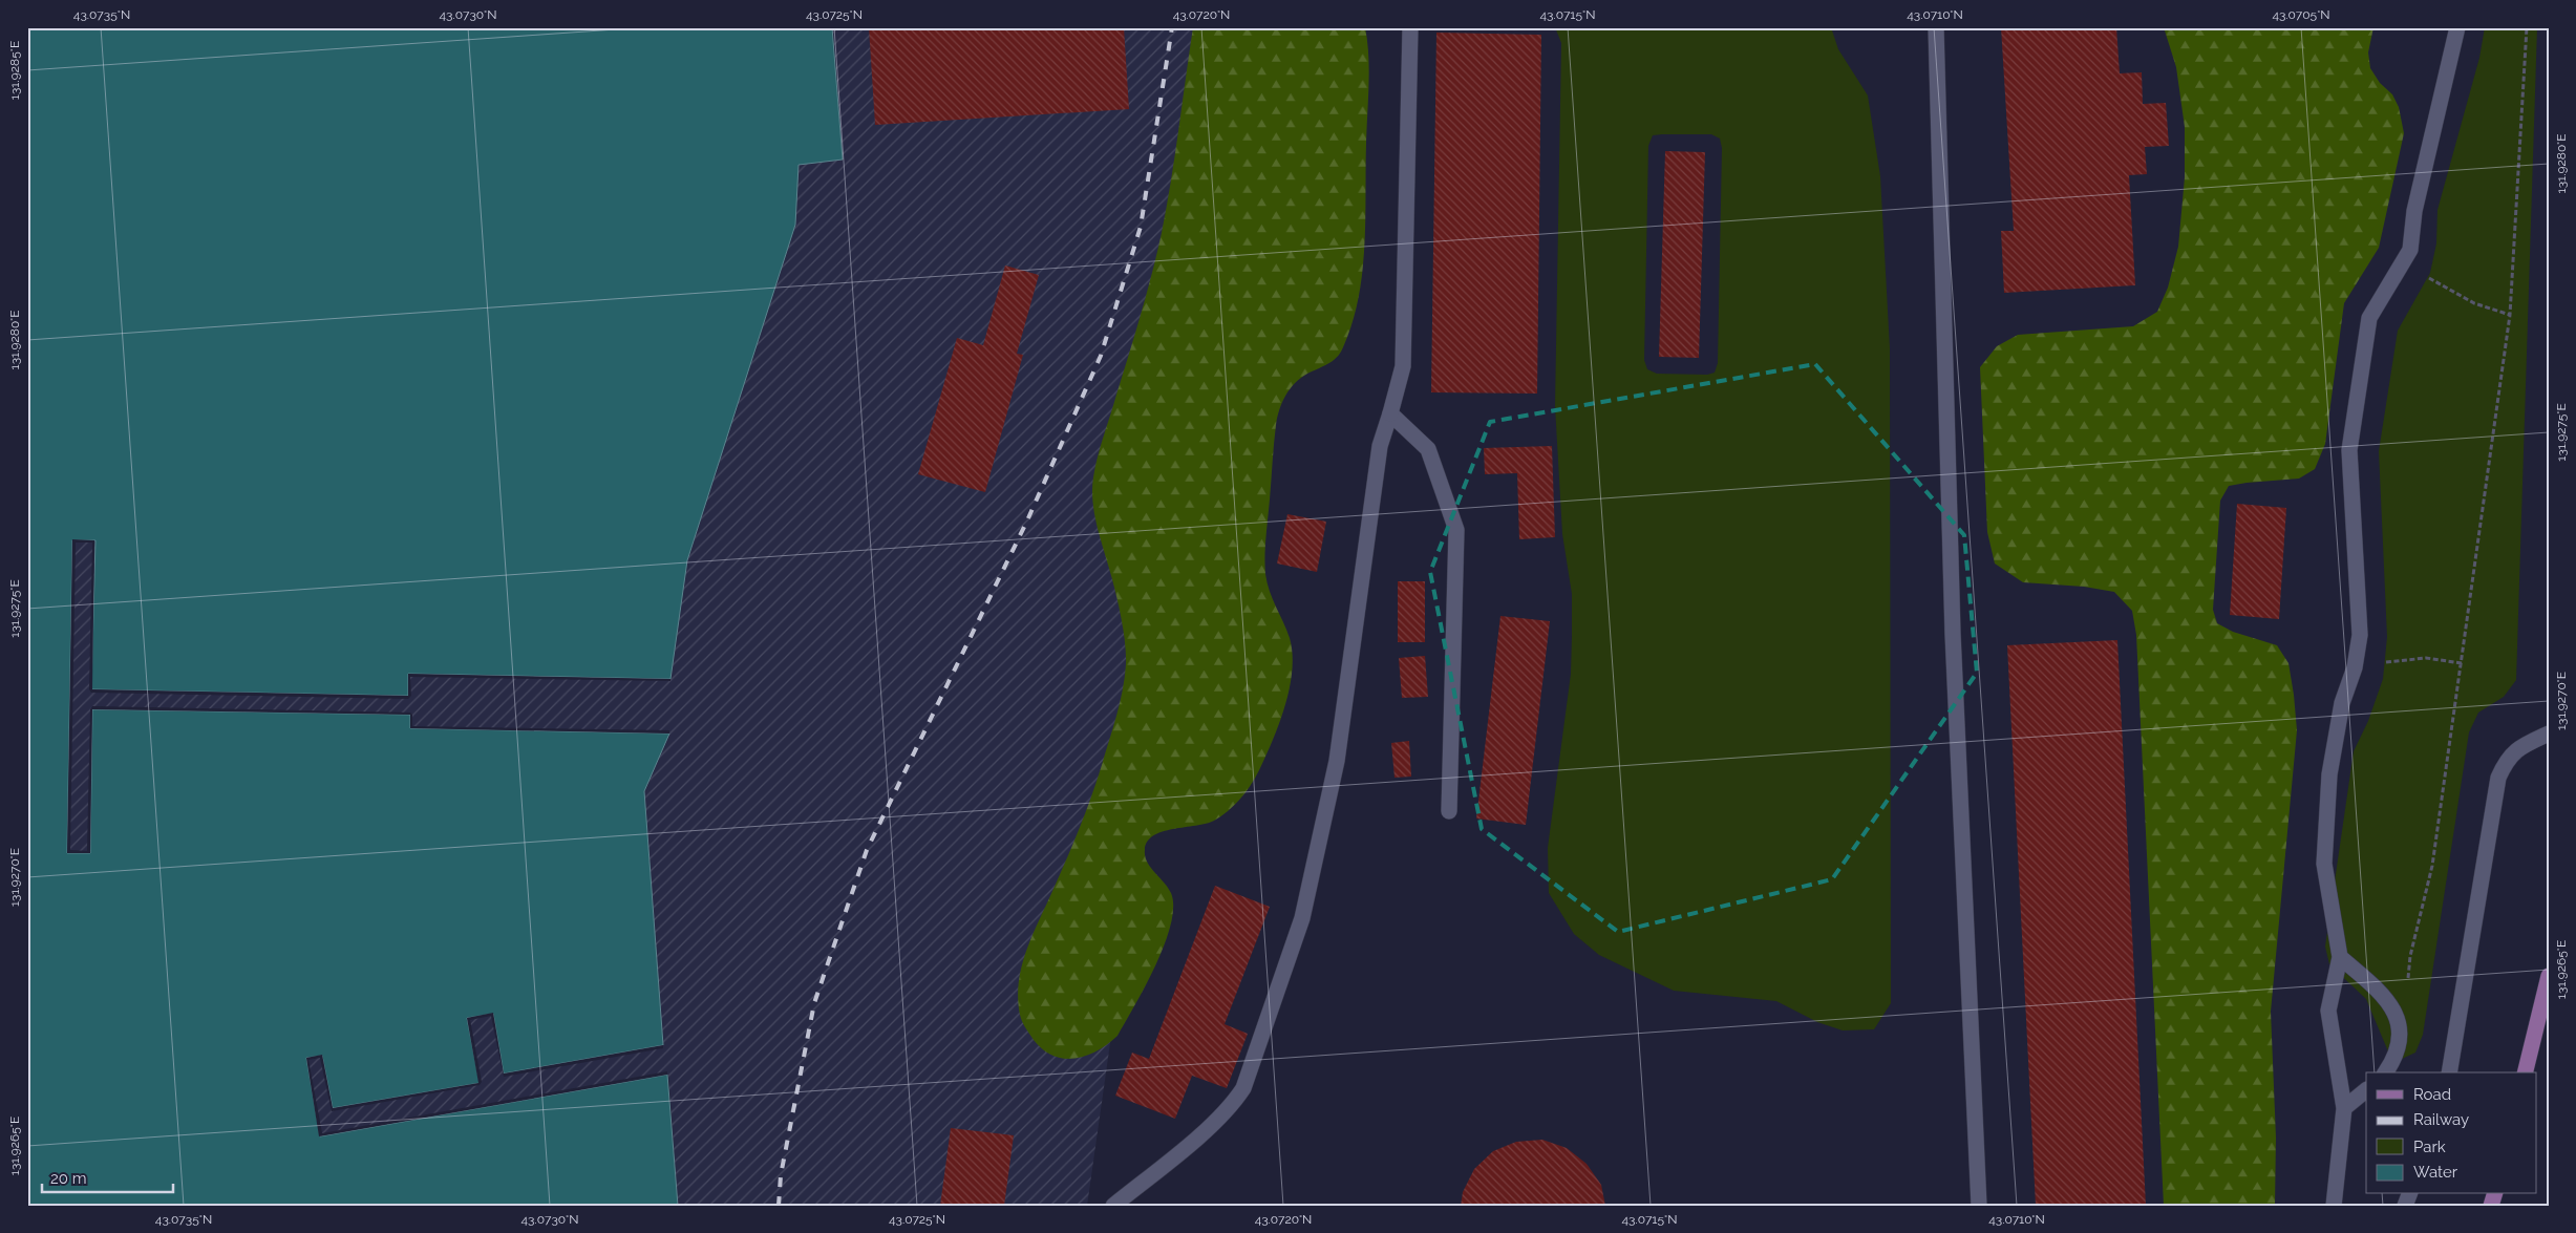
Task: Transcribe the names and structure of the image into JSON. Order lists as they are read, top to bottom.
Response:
{
  "legend": [
    "Road",
    "Railway",
    "Park",
    "Water"
  ],
  "scale_bar": "20 m",
  "coordinates": [
    "43.0735°N",
    "43.0730°N",
    "43.0725°N",
    "43.0720°N",
    "43.0715°N",
    "43.0710°N",
    "43.0705°N",
    "131.9285°E",
    "131.9280°E",
    "131.9275°E",
    "131.9270°E",
    "131.9265°E"
  ]
}
